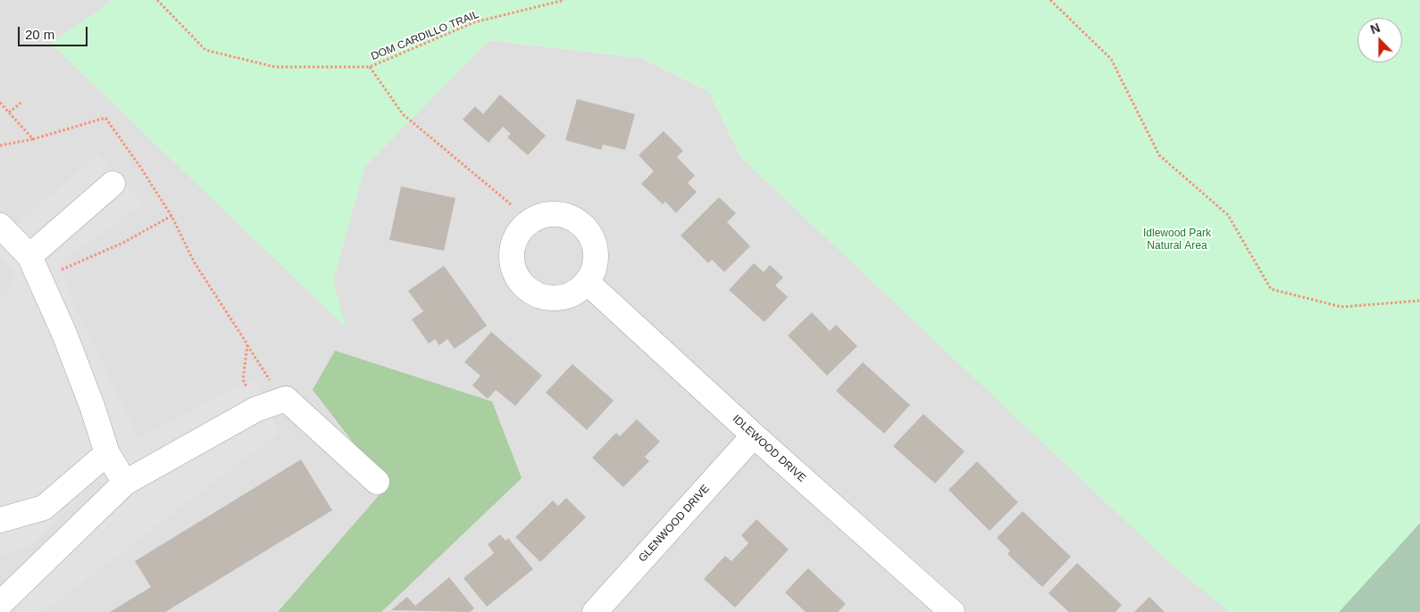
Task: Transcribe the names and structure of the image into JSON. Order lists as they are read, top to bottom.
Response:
{
  "streets": {
    "street": ["IDLEWOOD DRIVE", "GLENWOOD DRIVE"],
    "path": ["DOM CARDILLO TRAIL"]
  },
  "crossings": [
    ["IDLEWOOD DRIVE", "GLENWOOD DRIVE"]
  ],
  "parks": ["Idlewood Park Natural Area"],
  "scale_bar": "20 m",
  "north": "top"
}
